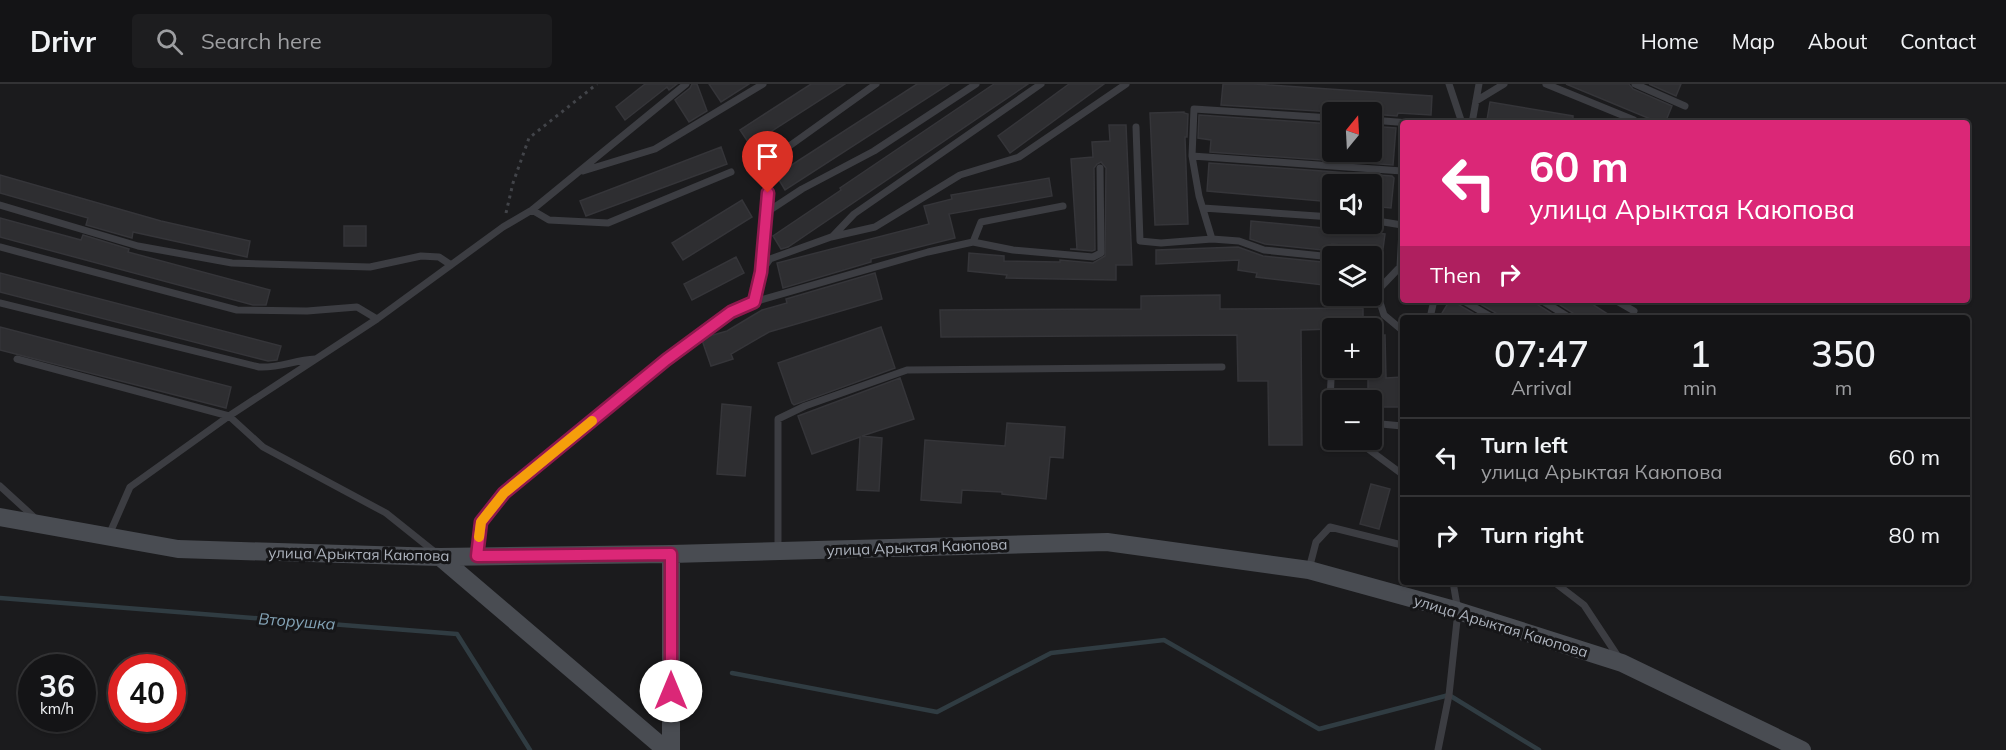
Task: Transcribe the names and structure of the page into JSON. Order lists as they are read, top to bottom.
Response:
{
  "streets": {
    "street": ["улица Арыктая Каюпова"]
  },
  "water": ["Вторушка"],
  "north": "top",
  "page": {
    "header": "Drivr",
    "search": "Search here",
    "nav": [
      "Home",
      "Map",
      "About",
      "Contact"
    ],
    "map_buttons": ["+", "−"],
    "turn": ["60 m", "улица Арыктая Каюпова"],
    "then": "Then",
    "eta": [
      "07:47",
      "Arrival",
      "1",
      "min",
      "350",
      "m"
    ],
    "list": [
      {
        "name": "Turn left",
        "note": "улица Арыктая Каюпова",
        "value": "60 m"
      },
      {
        "name": "Turn right",
        "value": "80 m"
      }
    ],
    "speed": "36 km/h",
    "limit": "40"
  }
}
